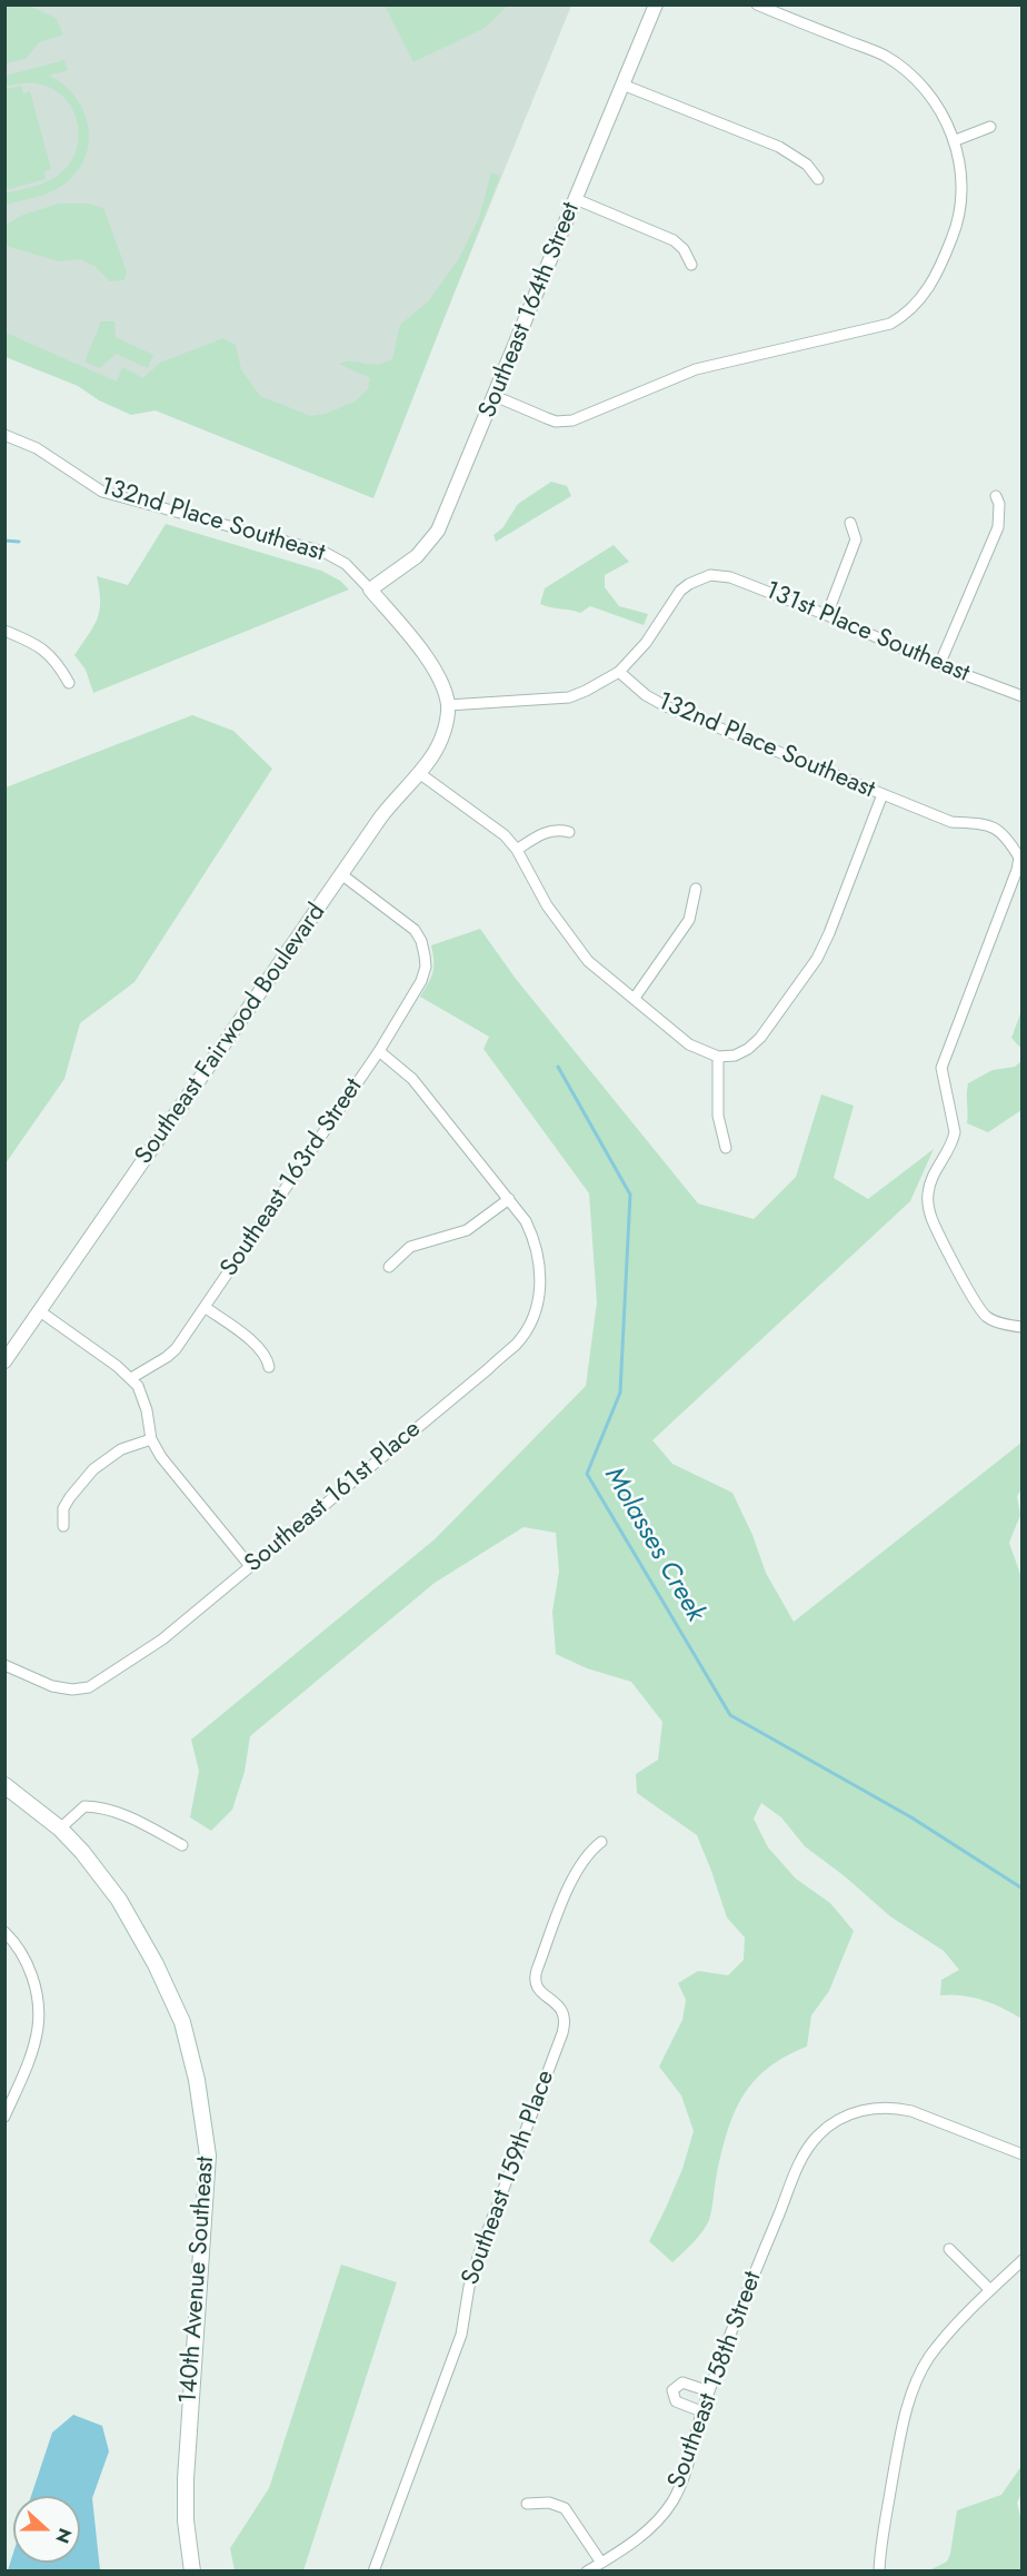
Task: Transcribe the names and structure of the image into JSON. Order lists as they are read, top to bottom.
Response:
{
  "streets": {
    "main road": ["140th Avenue Southeast"],
    "street": [
      "Southeast 164th Street",
      "132nd Place Southeast",
      "131st Place Southeast",
      "Southeast Fairwood Boulevard",
      "Southeast 163rd Street",
      "Southeast 161st Place",
      "Southeast 159th Place",
      "Southeast 158th Street"
    ]
  },
  "crossings": [
    ["Southeast 164th Street", "132nd Place Southeast"],
    ["132nd Place Southeast", "131st Place Southeast"],
    ["132nd Place Southeast", "Southeast Fairwood Boulevard"],
    ["Southeast Fairwood Boulevard", "Southeast 163rd Street"]
  ],
  "water": ["Molasses Creek"],
  "north": "right"
}
